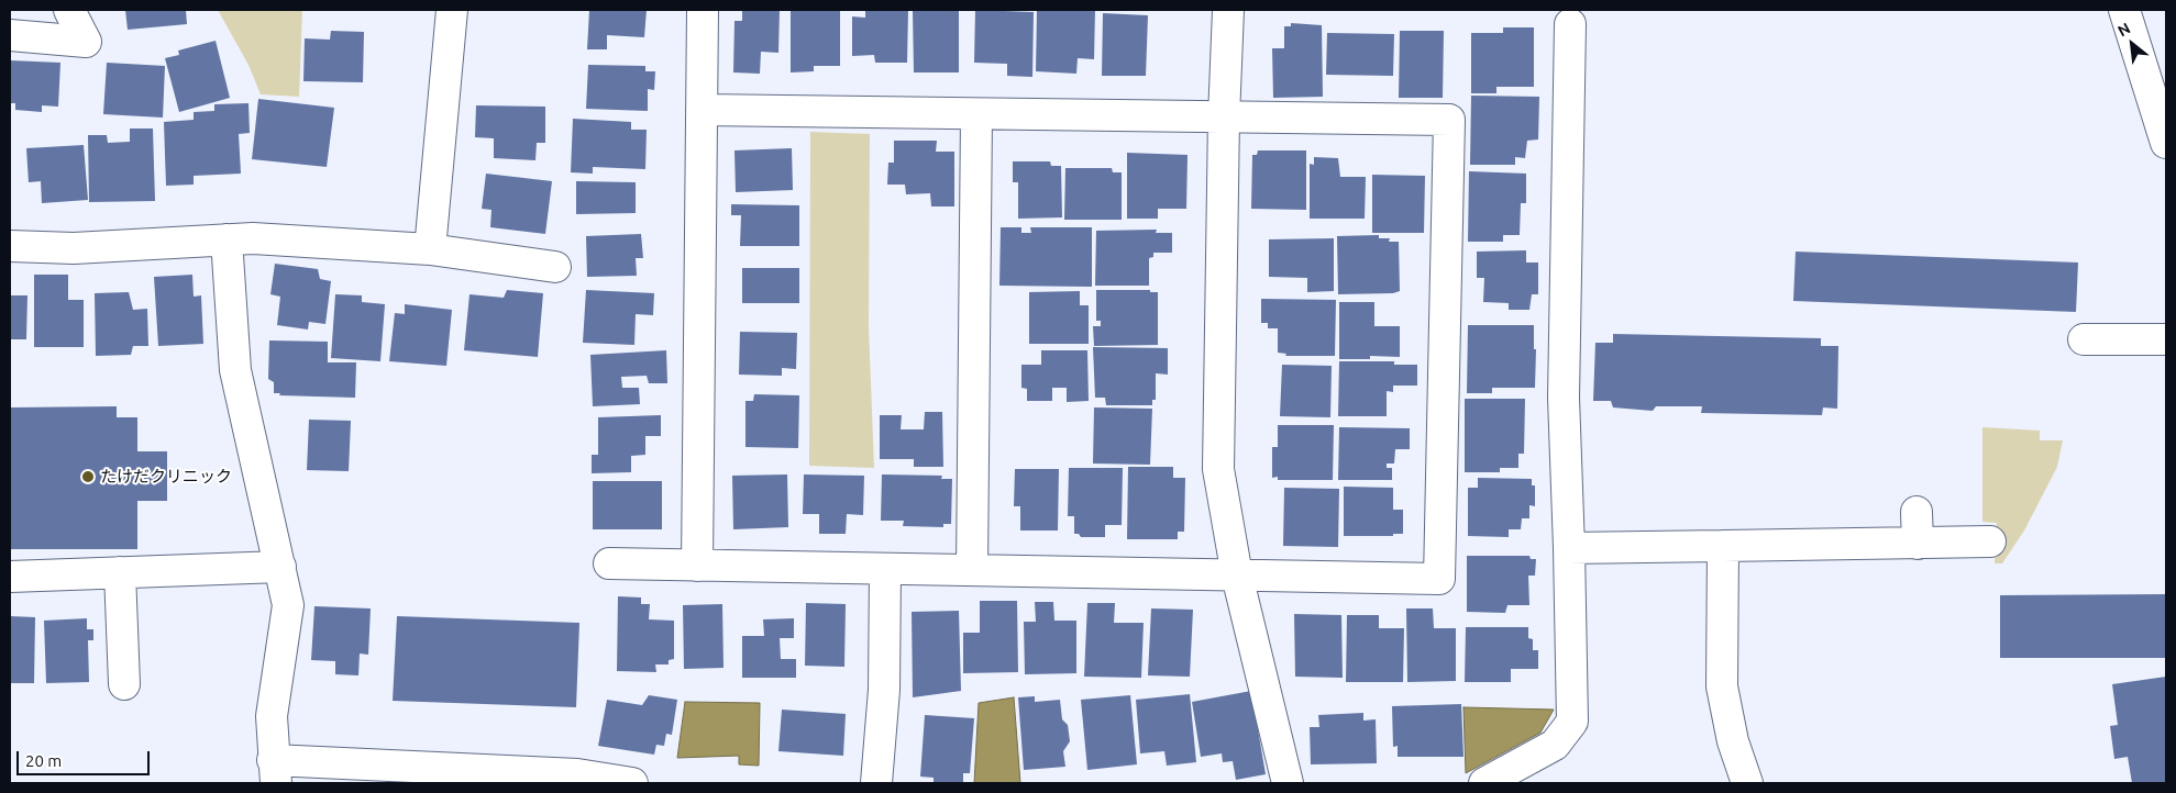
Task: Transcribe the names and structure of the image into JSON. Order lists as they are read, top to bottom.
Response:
{
  "places": ["たけだクリニック"],
  "scale_bar": "20 m",
  "north": "top left"
}
